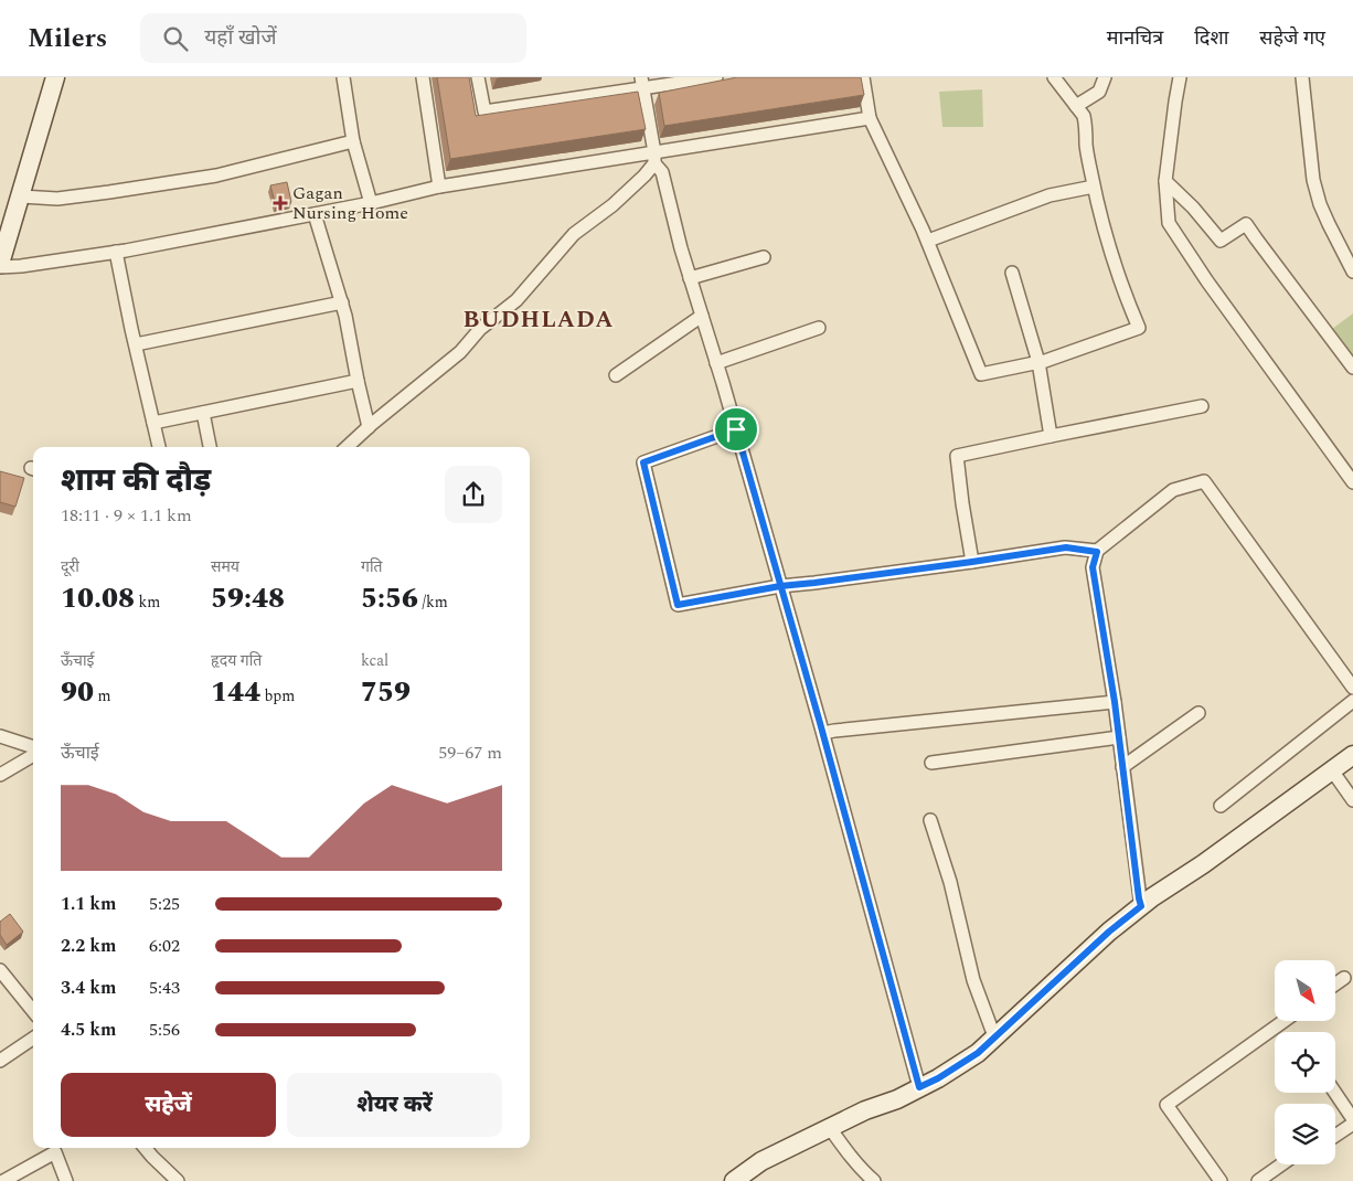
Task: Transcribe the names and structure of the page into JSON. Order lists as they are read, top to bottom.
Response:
{
  "districts": ["BUDHLADA"],
  "places": {
    "health": ["Gagan Nursing Home"]
  },
  "north": "bottom right",
  "page": {
    "header": "Milers",
    "search": "यहाँ खोजें",
    "nav": ["मानचित्र", "दिशा", "सहेजे गए"],
    "heading": ["शाम की दौड़", "18:11 · 9 × 1.1 km"],
    "stats": [
      ["दूरी", "10.08 km"],
      ["समय", "59:48"],
      ["गति", "5:56 /km"],
      ["ऊँचाई", "90 m"],
      ["हृदय गति", "144 bpm"],
      ["kcal", "759"]
    ],
    "chart": ["ऊँचाई", "59–67 m"],
    "list": [
      {
        "name": "1.1 km",
        "note": "5:25"
      },
      {
        "name": "2.2 km",
        "note": "6:02"
      },
      {
        "name": "3.4 km",
        "note": "5:43"
      },
      {
        "name": "4.5 km",
        "note": "5:56"
      }
    ],
    "buttons": ["सहेजें", "शेयर करें"]
  }
}
